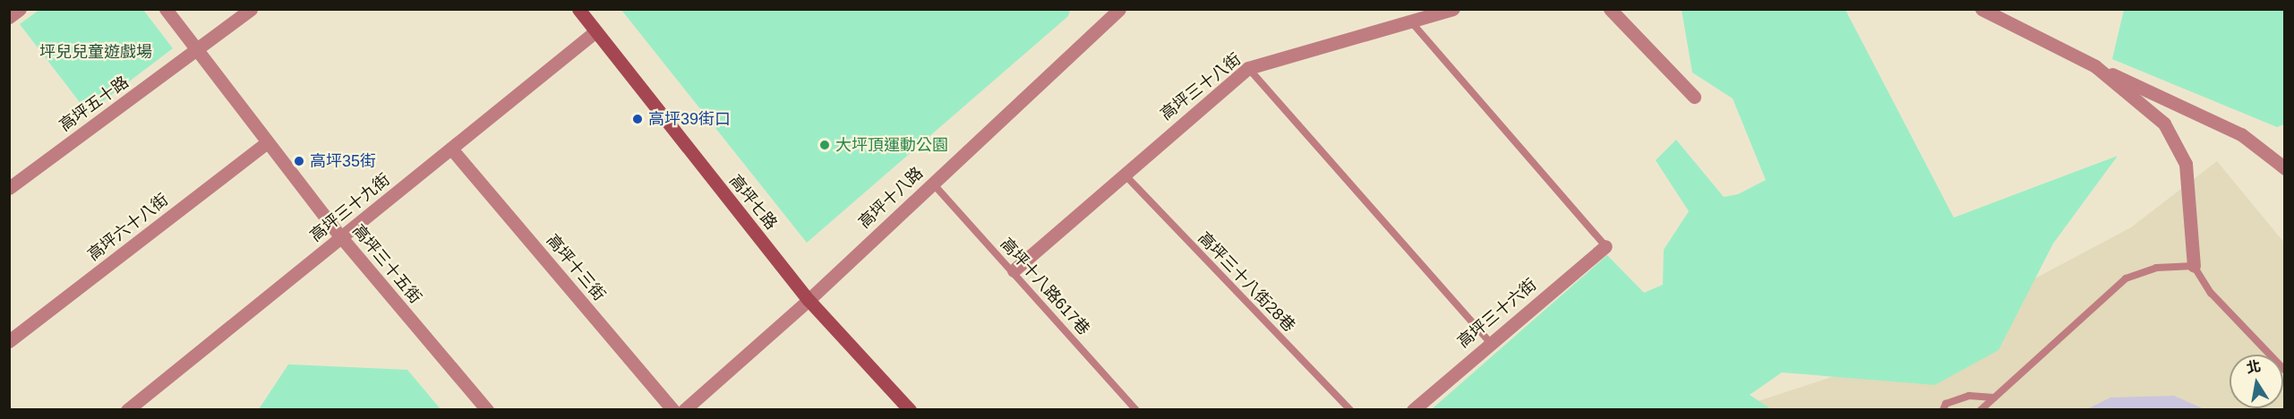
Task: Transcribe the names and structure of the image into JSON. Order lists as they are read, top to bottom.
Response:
{
  "streets": {
    "street": [
      "高坪三十八街",
      "高坪五十路",
      "高坪十八路",
      "高坪七路",
      "高坪三十九街",
      "高坪六十八街",
      "高坪三十五街",
      "高坪十三街",
      "高坪三十六街"
    ],
    "lane": ["高坪三十八街28巷", "高坪十八路617巷"]
  },
  "crossings": [
    ["高坪三十八街", "高坪三十八街28巷"],
    ["高坪三十八街", "高坪十八路617巷"],
    ["高坪五十路", "高坪三十五街"],
    ["高坪十八路", "高坪七路"],
    ["高坪十八路", "高坪十八路617巷"],
    ["高坪七路", "高坪三十九街"],
    ["高坪三十九街", "高坪三十五街"],
    ["高坪三十九街", "高坪十三街"],
    ["高坪六十八街", "高坪三十五街"]
  ],
  "parks": ["坪兒兒童遊戲場"],
  "places": ["高坪39街口", "大坪頂運動公園", "高坪35街"],
  "north": "top"
}
